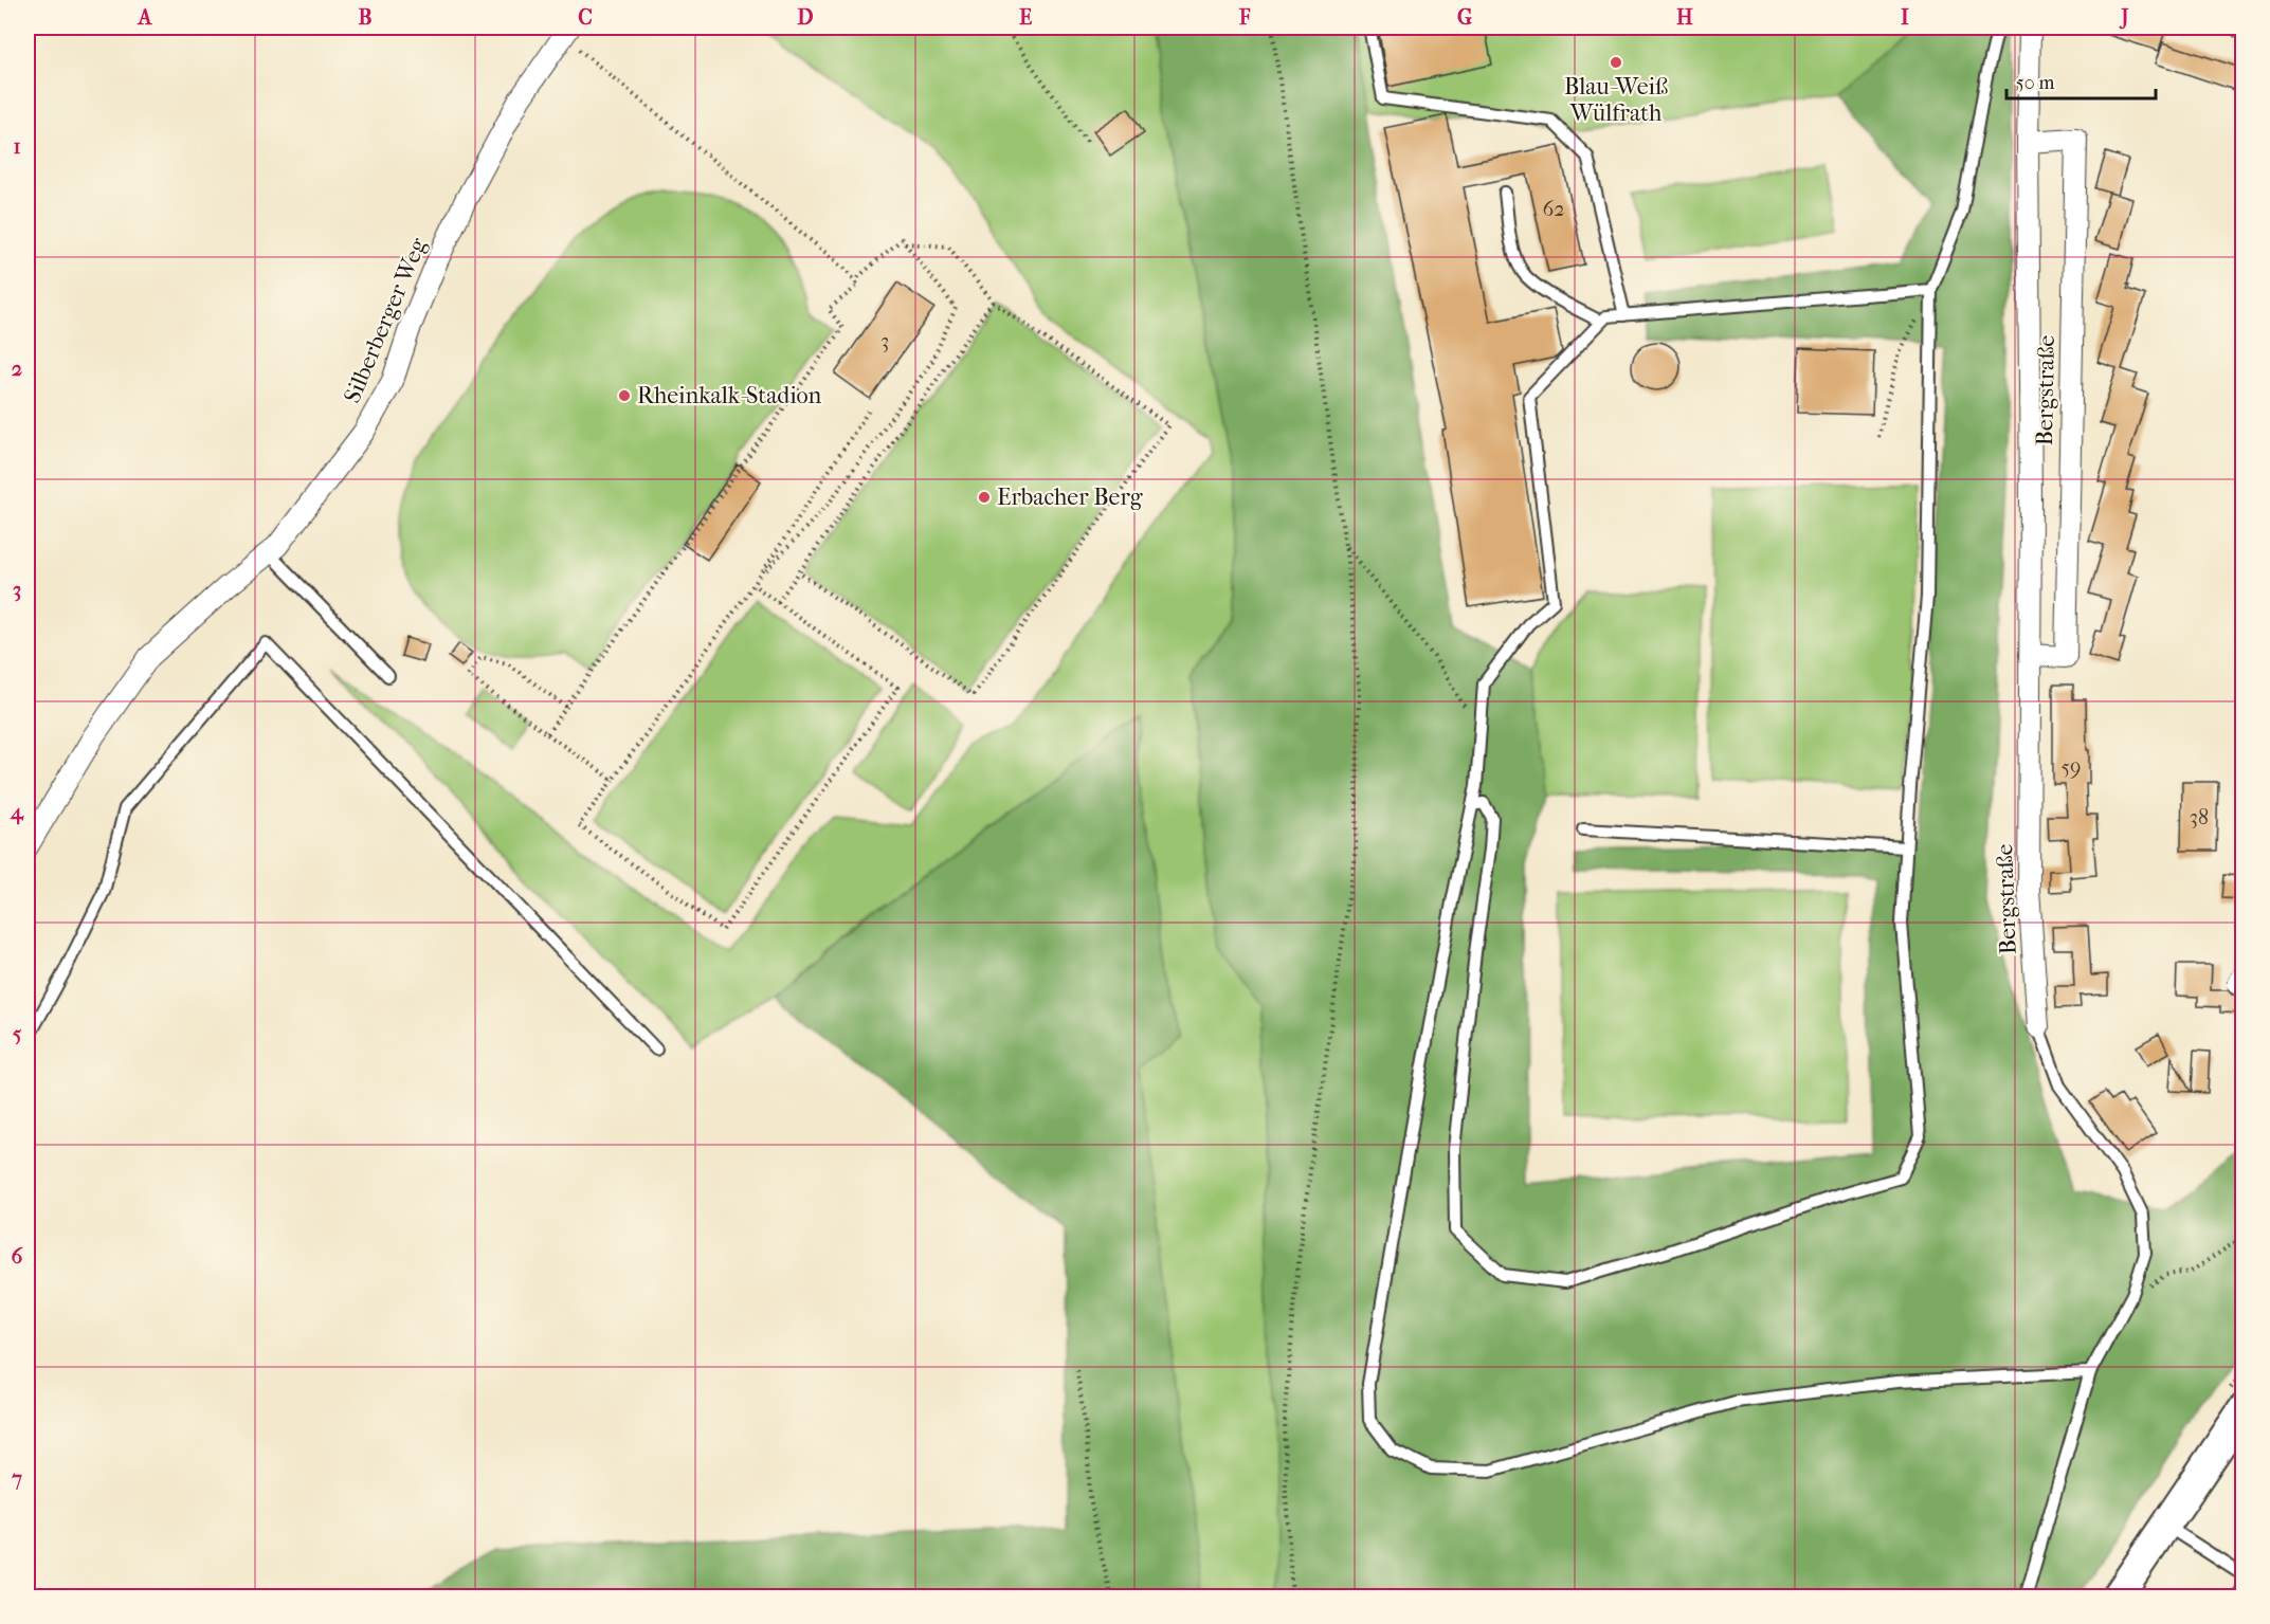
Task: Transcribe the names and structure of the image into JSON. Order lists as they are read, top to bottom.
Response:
{
  "streets": {
    "street": ["Silberberger Weg", "Bergstraße"]
  },
  "places": ["Blau-Weiß Wülfrath", "Rheinkalk-Stadion", "Erbacher Berg"],
  "house_numbers": [
    "62",
    "3",
    "59",
    "38"
  ],
  "scale_bar": "50 m",
  "grid": {
    "columns": [
      "A",
      "B",
      "C",
      "D",
      "E",
      "F",
      "G",
      "H",
      "I",
      "J"
    ],
    "rows": [
      "1",
      "2",
      "3",
      "4",
      "5",
      "6",
      "7"
    ]
  }
}
